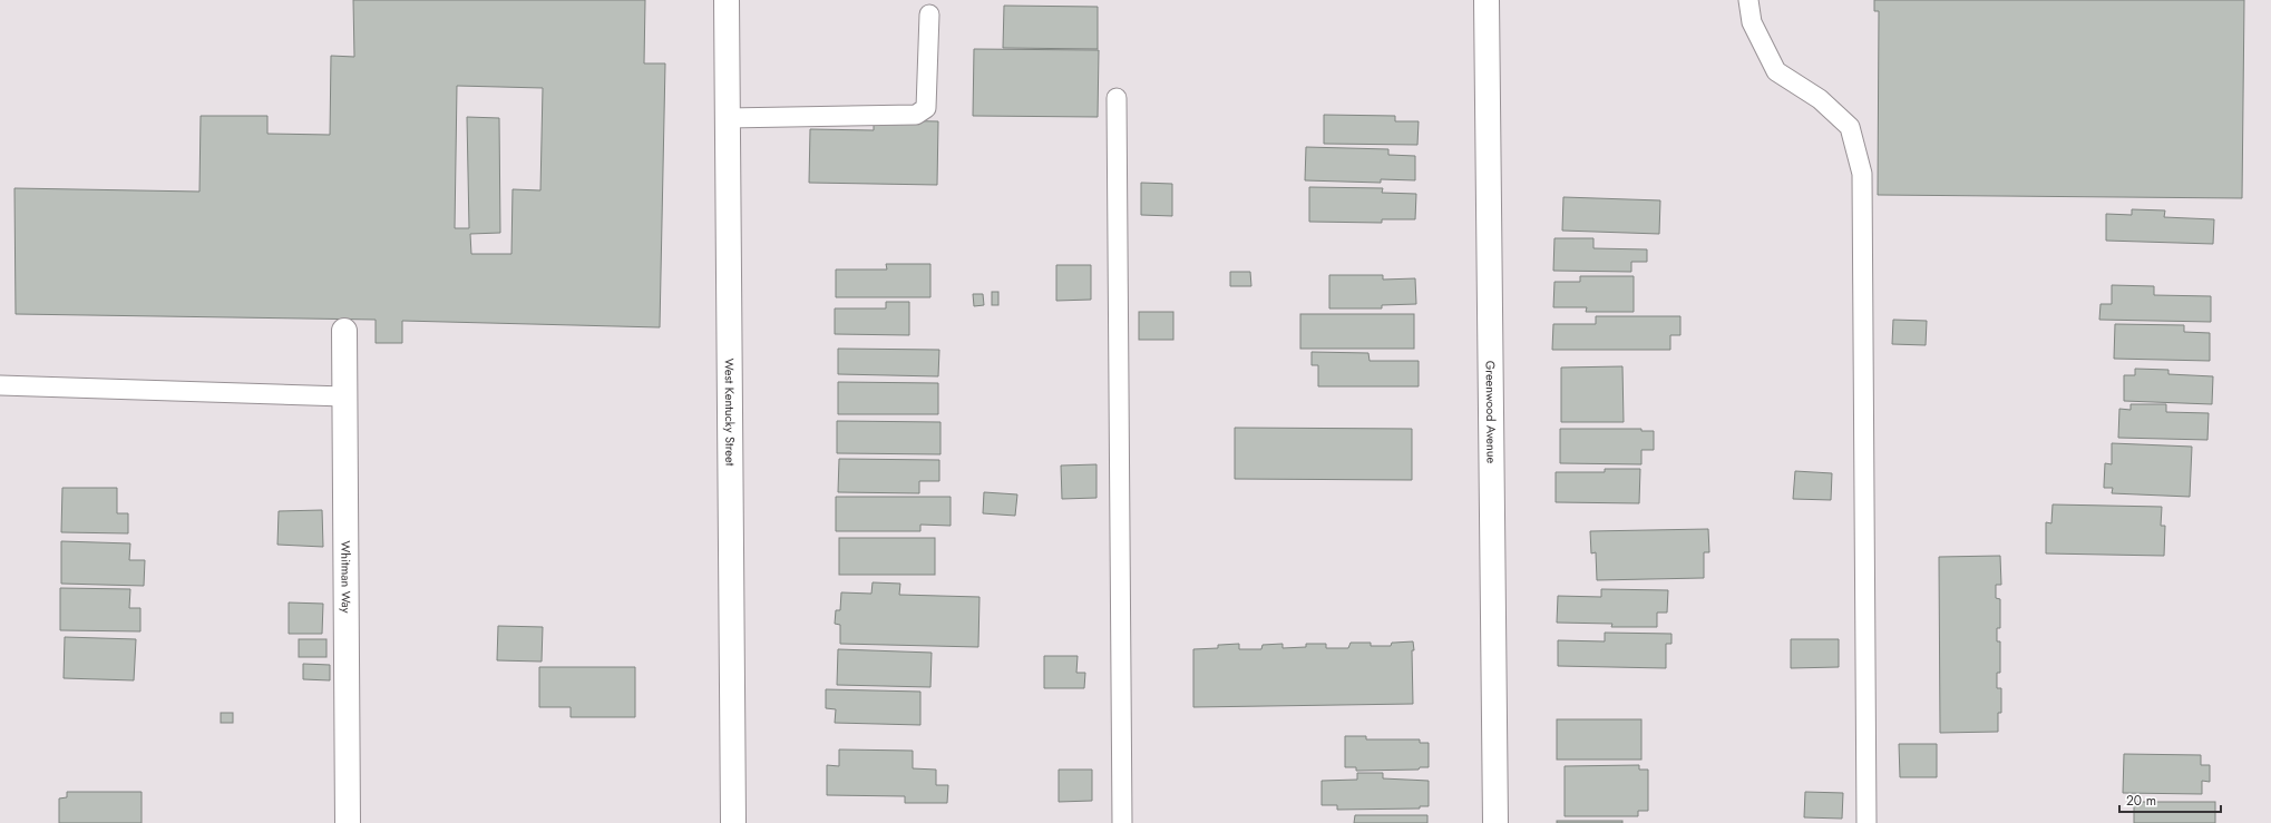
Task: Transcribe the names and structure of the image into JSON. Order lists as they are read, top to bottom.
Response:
{
  "streets": {
    "street": ["West Kentucky Street", "Greenwood Avenue", "Whitman Way"]
  },
  "scale_bar": "20 m"
}
